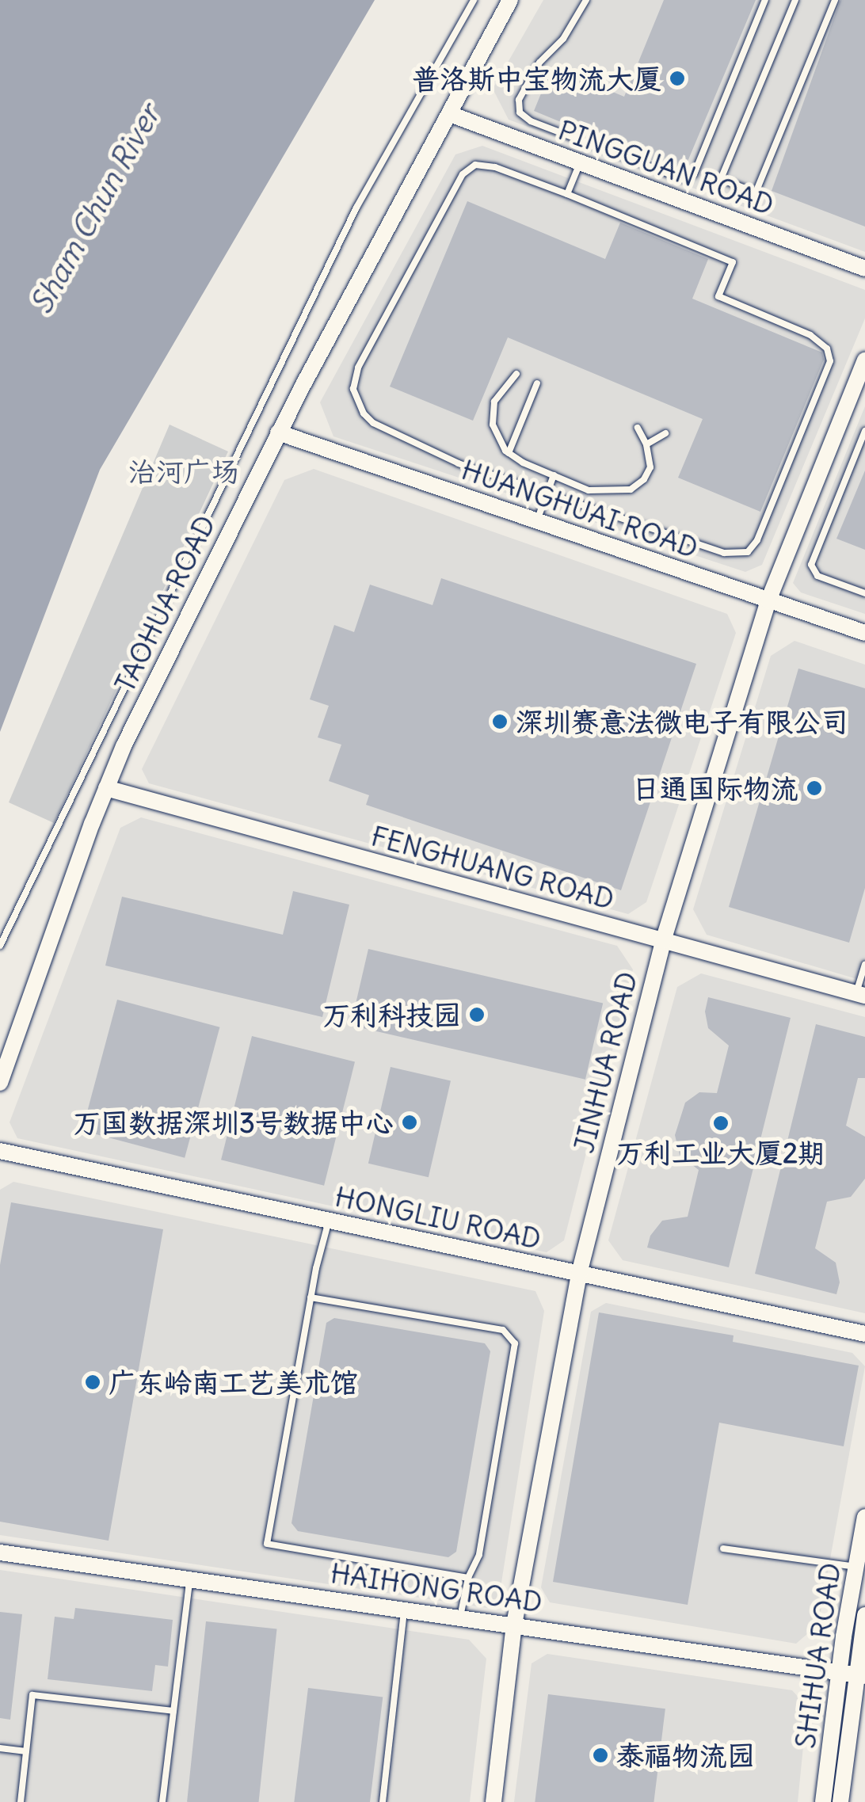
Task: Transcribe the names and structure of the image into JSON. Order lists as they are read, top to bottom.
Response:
{
  "streets": {
    "street": [
      "PINGGUAN ROAD",
      "HUANGHUAI ROAD",
      "TAOHUA ROAD",
      "FENGHUANG ROAD",
      "JINHUA ROAD",
      "HONGLIU ROAD",
      "HAIHONG ROAD",
      "SHIHUA ROAD"
    ]
  },
  "crossings": [
    ["PINGGUAN ROAD", "TAOHUA ROAD"],
    ["HUANGHUAI ROAD", "TAOHUA ROAD"],
    ["HUANGHUAI ROAD", "JINHUA ROAD"],
    ["TAOHUA ROAD", "FENGHUANG ROAD"],
    ["FENGHUANG ROAD", "JINHUA ROAD"],
    ["JINHUA ROAD", "HONGLIU ROAD"],
    ["JINHUA ROAD", "HAIHONG ROAD"],
    ["HAIHONG ROAD", "SHIHUA ROAD"]
  ],
  "water": ["Sham Chun River"],
  "parks": ["治河广场"],
  "places": [
    "普洛斯中宝物流大厦",
    "深圳赛意法微电子有限公司",
    "日通国际物流",
    "万利科技园",
    "万国数据深圳3号数据中心",
    "万利工业大厦2期",
    "广东岭南工艺美术馆",
    "泰福物流园"
  ]
}
